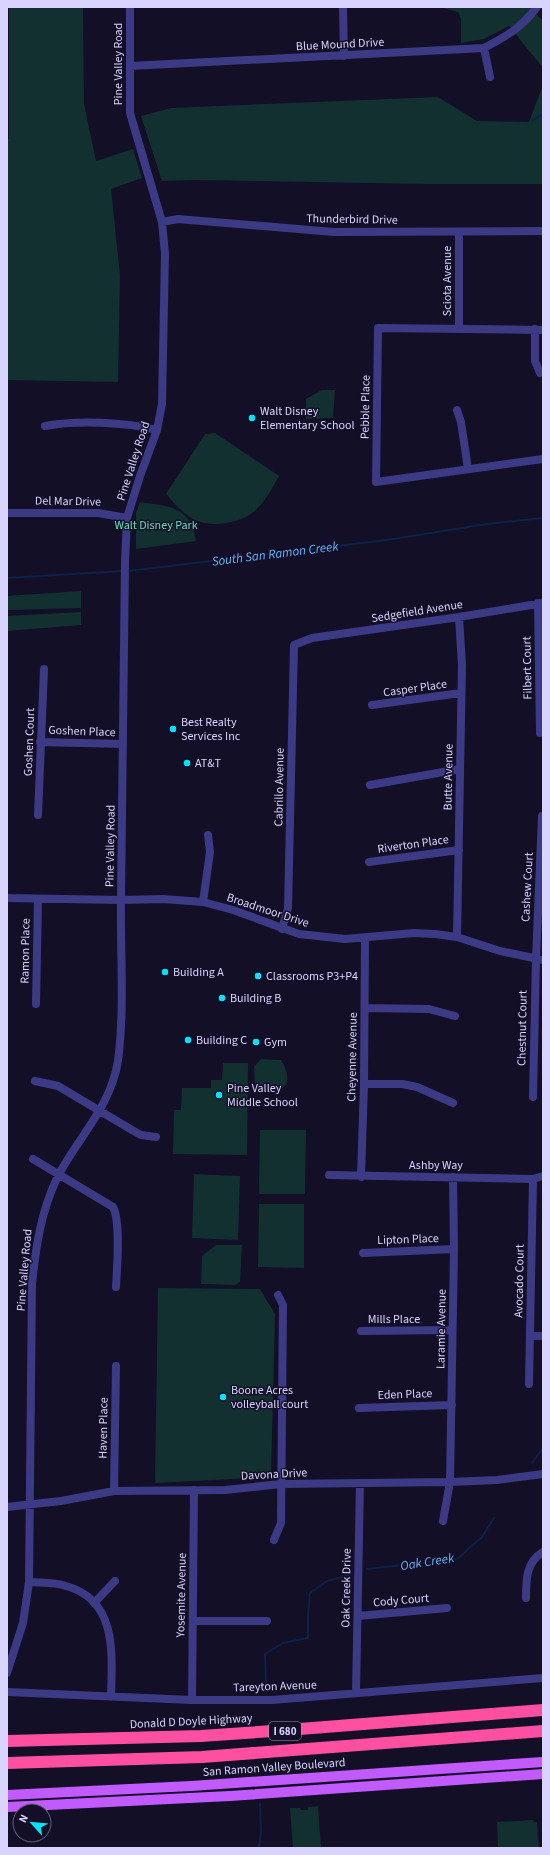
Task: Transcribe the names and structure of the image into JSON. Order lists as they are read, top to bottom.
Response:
{
  "streets": {
    "highway": ["Donald D Doyle Highway", "I 680"],
    "main road": ["San Ramon Valley Boulevard"],
    "street": [
      "Blue Mound Drive",
      "Pine Valley Road",
      "Thunderbird Drive",
      "Sciota Avenue",
      "Pebble Place",
      "Del Mar Drive",
      "Sedgefield Avenue",
      "Filbert Court",
      "Casper Place",
      "Goshen Place",
      "Goshen Court",
      "Butte Avenue",
      "Cabrillo Avenue",
      "Riverton Place",
      "Cashew Court",
      "Broadmoor Drive",
      "Ramon Place",
      "Chestnut Court",
      "Cheyenne Avenue",
      "Ashby Way",
      "Lipton Place",
      "Avocado Court",
      "Mills Place",
      "Laramie Avenue",
      "Eden Place",
      "Haven Place",
      "Davona Drive",
      "Oak Creek Drive",
      "Yosemite Avenue",
      "Cody Court",
      "Tareyton Avenue"
    ]
  },
  "crossings": [
    ["Blue Mound Drive", "Pine Valley Road"],
    ["Pine Valley Road", "Thunderbird Drive"],
    ["Pine Valley Road", "Del Mar Drive"],
    ["Pine Valley Road", "Goshen Place"],
    ["Pine Valley Road", "Broadmoor Drive"],
    ["Pine Valley Road", "Davona Drive"],
    ["Thunderbird Drive", "Sciota Avenue"],
    ["Sciota Avenue", "Pebble Place"],
    ["Sedgefield Avenue", "Filbert Court"],
    ["Sedgefield Avenue", "Butte Avenue"],
    ["Sedgefield Avenue", "Cabrillo Avenue"],
    ["Casper Place", "Butte Avenue"],
    ["Goshen Place", "Goshen Court"],
    ["Butte Avenue", "Riverton Place"],
    ["Butte Avenue", "Broadmoor Drive"],
    ["Cabrillo Avenue", "Broadmoor Drive"],
    ["Cashew Court", "Broadmoor Drive"],
    ["Cashew Court", "Chestnut Court"],
    ["Broadmoor Drive", "Ramon Place"],
    ["Broadmoor Drive", "Chestnut Court"],
    ["Broadmoor Drive", "Cheyenne Avenue"],
    ["Cheyenne Avenue", "Ashby Way"],
    ["Ashby Way", "Avocado Court"],
    ["Ashby Way", "Laramie Avenue"],
    ["Lipton Place", "Laramie Avenue"],
    ["Mills Place", "Laramie Avenue"],
    ["Laramie Avenue", "Eden Place"],
    ["Laramie Avenue", "Davona Drive"],
    ["Haven Place", "Davona Drive"],
    ["Davona Drive", "Oak Creek Drive"],
    ["Davona Drive", "Yosemite Avenue"],
    ["Oak Creek Drive", "Cody Court"],
    ["Oak Creek Drive", "Tareyton Avenue"],
    ["Yosemite Avenue", "Tareyton Avenue"]
  ],
  "water": ["South San Ramon Creek", "Oak Creek"],
  "parks": ["Walt Disney Park"],
  "places": [
    "Walt Disney Elementary School",
    "Best Realty Services Inc",
    "AT&T",
    "Building A",
    "Classrooms P3+P4",
    "Building B",
    "Building C",
    "Gym",
    "Pine Valley Middle School",
    "Boone Acres volleyball court"
  ],
  "north": "top left"
}
